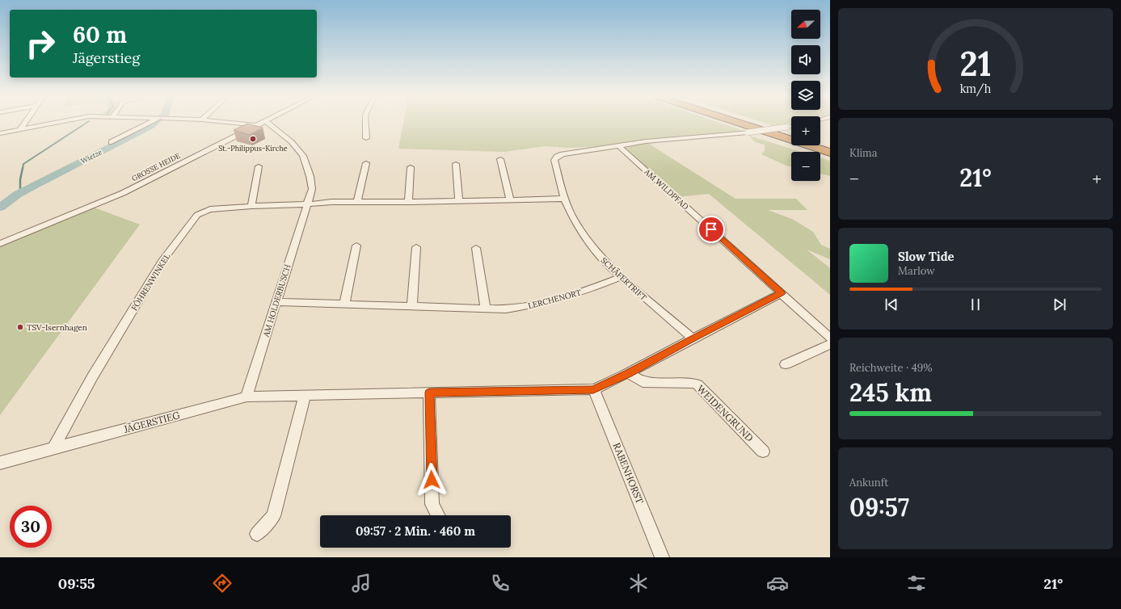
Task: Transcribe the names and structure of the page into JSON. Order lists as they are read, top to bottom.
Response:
{
  "streets": {
    "street": [
      "GROSSE HEIDE",
      "AM WILDPFAD",
      "SCHÄFERTRIFT",
      "FÖHRENWINKEL",
      "LERCHENORT",
      "AM HOLDERBUSCH",
      "WEIDENGRUND",
      "JÄGERSTIEG",
      "RABENHORST"
    ]
  },
  "crossings": [
    ["AM WILDPFAD", "SCHÄFERTRIFT"],
    ["AM WILDPFAD", "JÄGERSTIEG"],
    ["SCHÄFERTRIFT", "FÖHRENWINKEL"],
    ["SCHÄFERTRIFT", "LERCHENORT"],
    ["SCHÄFERTRIFT", "JÄGERSTIEG"],
    ["FÖHRENWINKEL", "AM HOLDERBUSCH"],
    ["FÖHRENWINKEL", "JÄGERSTIEG"],
    ["LERCHENORT", "AM HOLDERBUSCH"],
    ["AM HOLDERBUSCH", "JÄGERSTIEG"],
    ["WEIDENGRUND", "JÄGERSTIEG"],
    ["JÄGERSTIEG", "RABENHORST"]
  ],
  "water": ["Wietze"],
  "places": ["St.-Philippus-Kirche", "TSV-Isernhagen"],
  "north": "left",
  "page": {
    "map_buttons": ["+", "−"],
    "turn": ["60 m", "Jägerstieg"],
    "tile": [
      "Klima",
      ["Reichweite · 49%", "245 km"],
      ["Ankunft", "09:57"]
    ],
    "heat": ["−", "21°", "+"],
    "song": ["Slow Tide", "Marlow"],
    "limit": "30",
    "trip": "09:57 · 2 Min. · 460 m",
    "tabs": ["09:55", "21°"],
    "gauge": ["21", "km/h"]
  }
}
